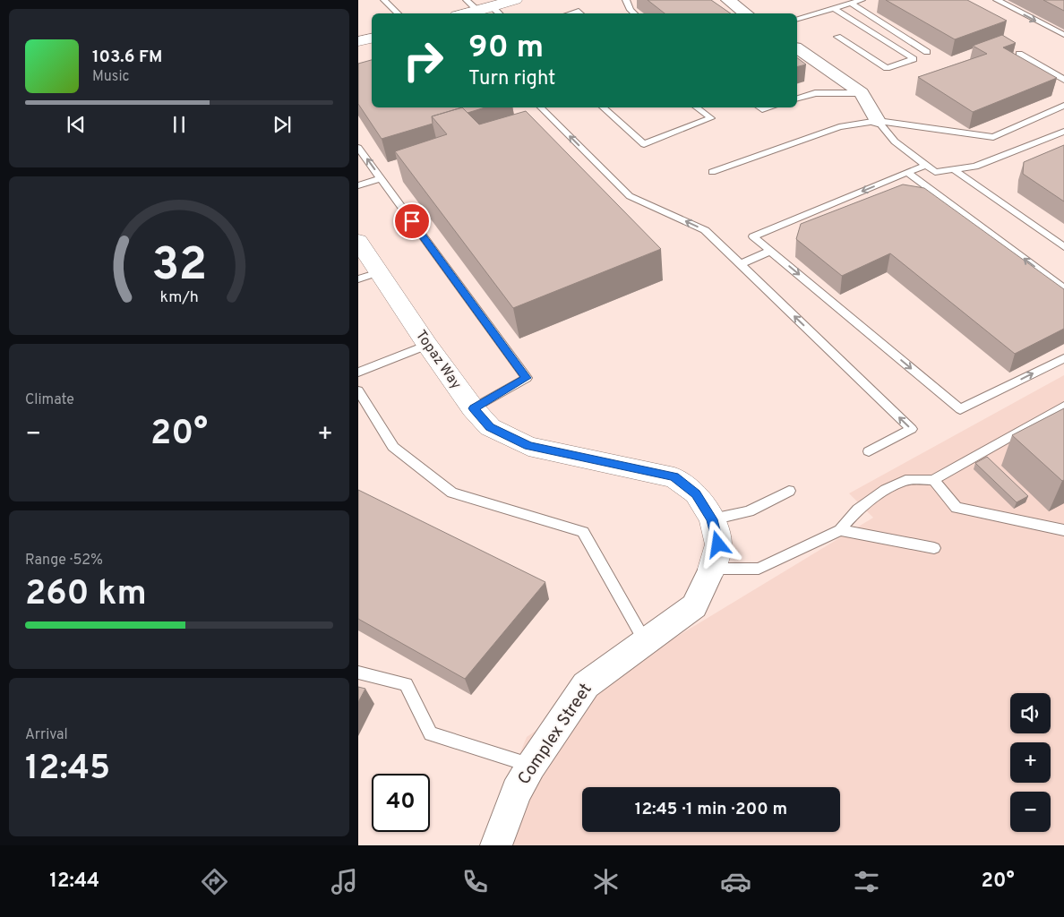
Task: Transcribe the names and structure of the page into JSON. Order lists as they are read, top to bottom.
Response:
{
  "streets": {
    "street": ["Topaz Way", "Complex Street"]
  },
  "crossings": [
    ["Topaz Way", "Complex Street"]
  ],
  "page": {
    "turn": ["90 m", "Turn right"],
    "song": ["103.6 FM", "Music"],
    "tile": [
      "Climate",
      ["Range · 52%", "260 km"],
      ["Arrival", "12:45"]
    ],
    "heat": ["−", "20°", "+"],
    "map_buttons": ["+", "−"],
    "limit": "40",
    "trip": "12:45 · 1 min · 200 m",
    "tabs": ["12:44", "20°"],
    "gauge": ["32", "km/h"]
  }
}
